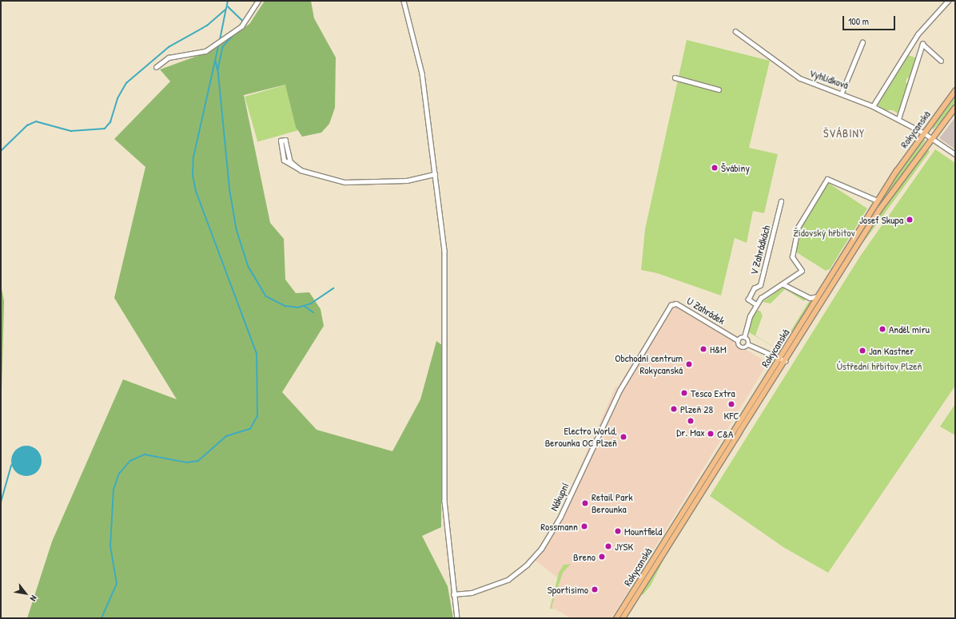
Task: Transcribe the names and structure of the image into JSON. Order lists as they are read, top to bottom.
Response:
{
  "streets": {
    "highway": ["Rokycanská"],
    "street": [
      "Vyhlídková",
      "V Zahrádkách",
      "U Zahrádek",
      "Nákupní"
    ]
  },
  "crossings": [
    ["Vyhlídková", "Rokycanská"],
    ["U Zahrádek", "Nákupní"]
  ],
  "districts": ["ŠVÁBINY"],
  "parks": ["Židovský hřbitov", "Ústřední hřbitov Plzeň"],
  "places": [
    "Švábiny",
    "Josef Skupa",
    "Anděl míru",
    "H&M",
    "Jan Kastner",
    "Obchodní centrum Rokycanská",
    "Tesco Extra",
    "KFC",
    "Plzeň 28",
    "Dr. Max",
    "C&A",
    "Electro World, Berounka OC Plzeň",
    "Retail Park Berounka",
    "Rossmann",
    "Mountfield",
    "JYSK",
    "Breno",
    "Sportisimo"
  ],
  "scale_bar": "100 m",
  "north": "bottom right"
}
